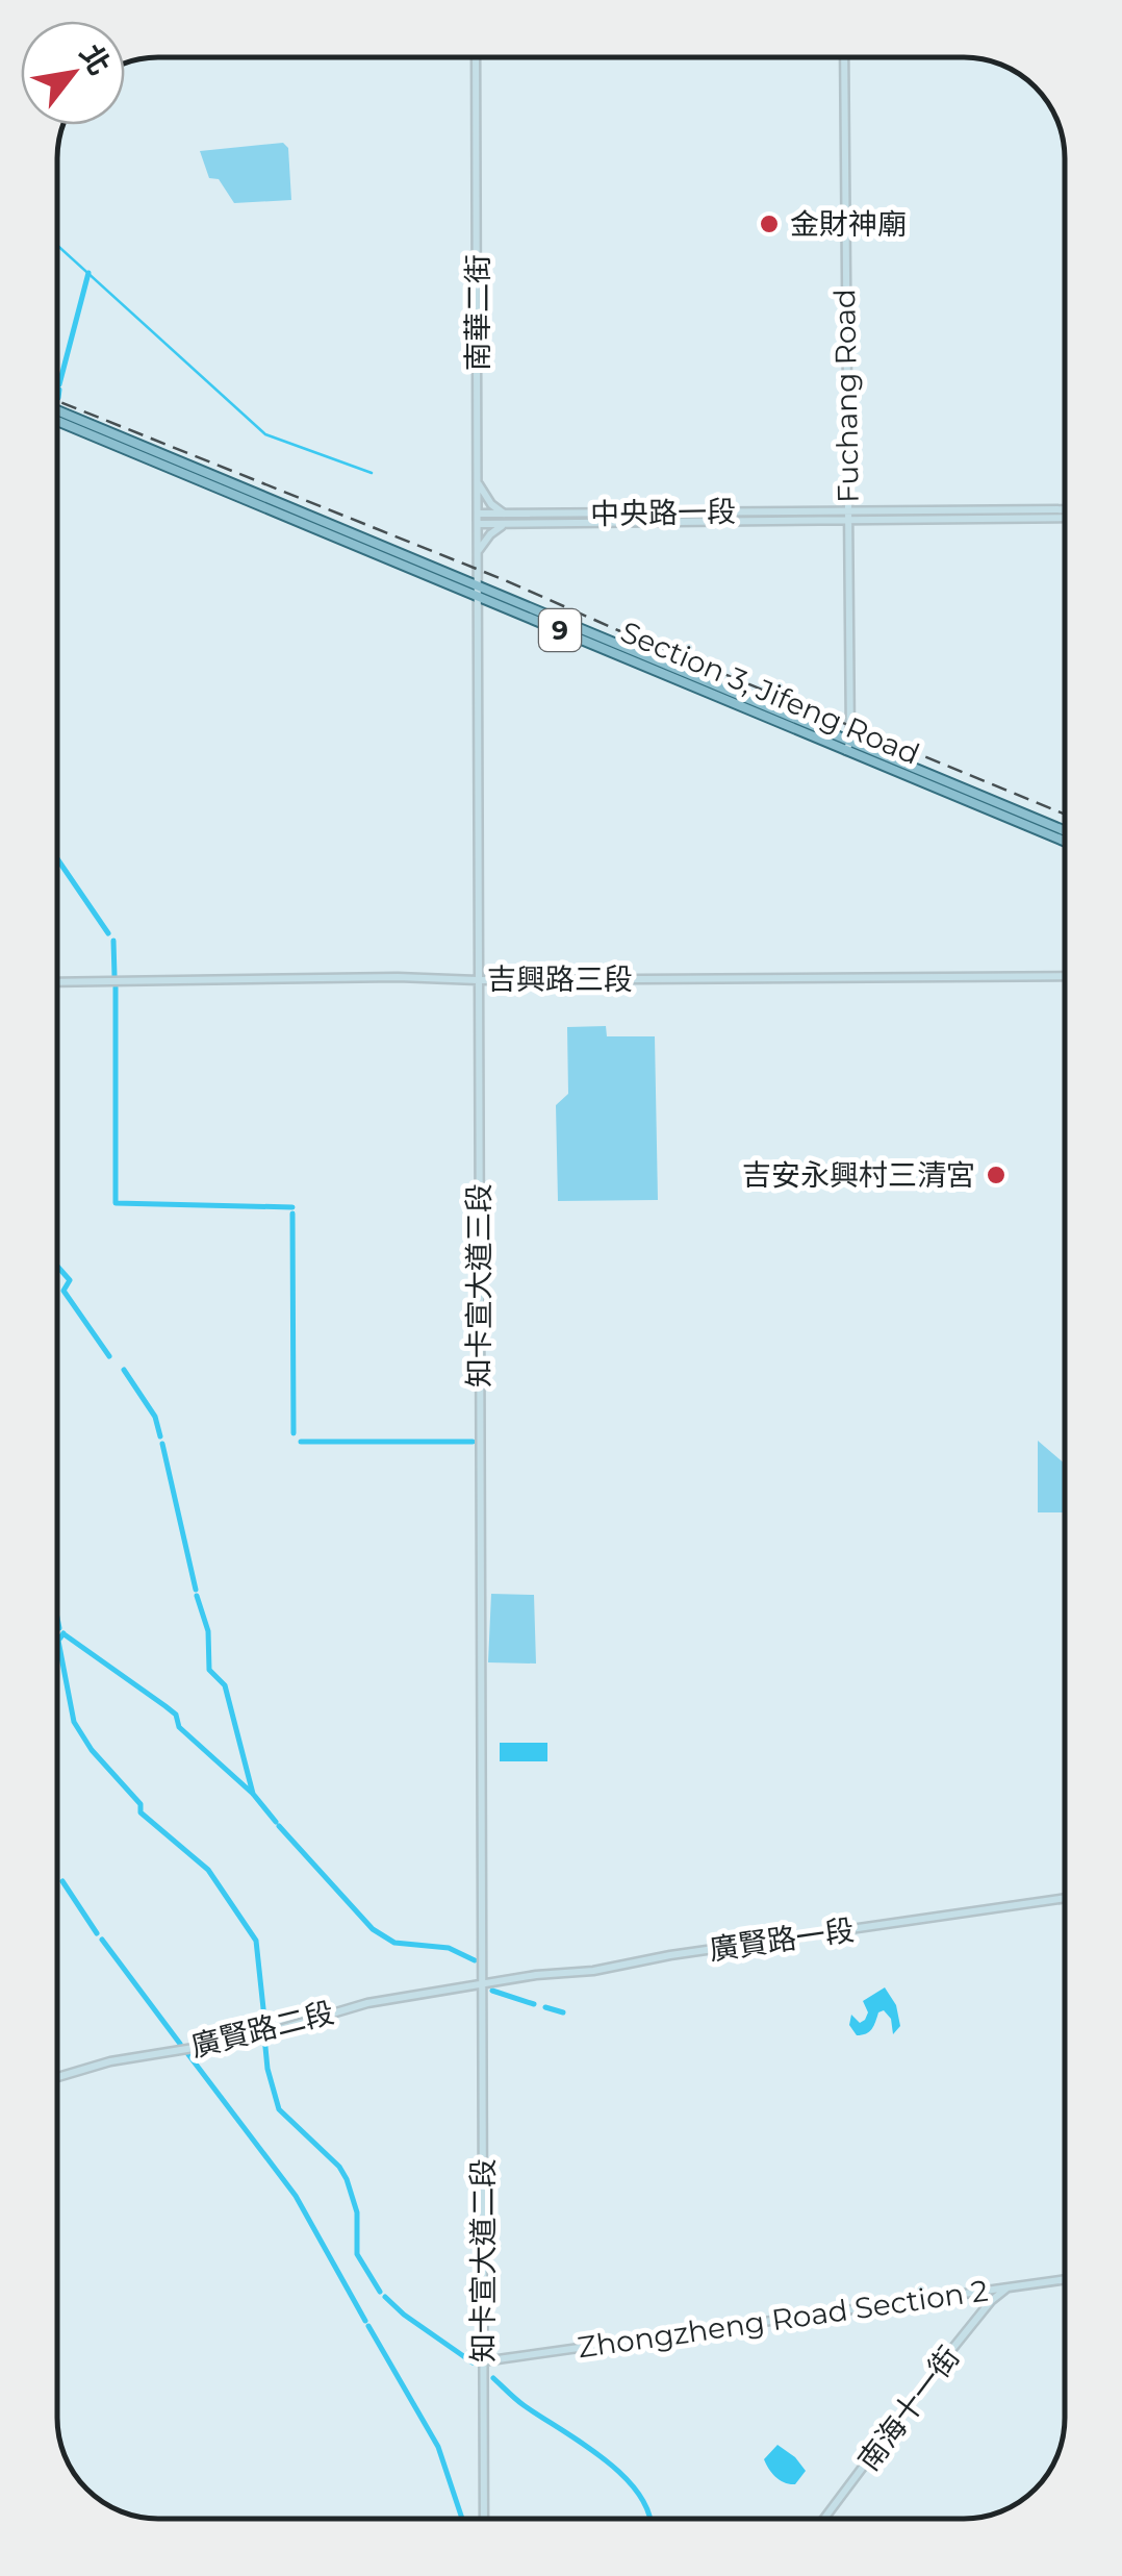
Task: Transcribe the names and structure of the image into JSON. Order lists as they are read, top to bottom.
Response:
{
  "streets": {
    "main road": ["9", "Section 3, Jifeng Road"],
    "street": [
      "南華二街",
      "Fuchang Road",
      "中央路一段",
      "吉興路三段",
      "知卡宣大道三段",
      "廣賢路一段",
      "廣賢路二段",
      "知卡宣大道二段",
      "Zhongzheng Road Section 2",
      "南海十一街"
    ]
  },
  "crossings": [
    ["南華二街", "中央路一段"],
    ["南華二街", "Section 3, Jifeng Road"],
    ["南華二街", "知卡宣大道三段"],
    ["Fuchang Road", "中央路一段"],
    ["Fuchang Road", "Section 3, Jifeng Road"],
    ["Section 3, Jifeng Road", "知卡宣大道三段"],
    ["吉興路三段", "知卡宣大道三段"],
    ["知卡宣大道三段", "廣賢路一段"],
    ["知卡宣大道三段", "廣賢路二段"],
    ["知卡宣大道三段", "知卡宣大道二段"],
    ["廣賢路一段", "廣賢路二段"],
    ["廣賢路一段", "知卡宣大道二段"],
    ["廣賢路二段", "知卡宣大道二段"],
    ["知卡宣大道二段", "Zhongzheng Road Section 2"],
    ["Zhongzheng Road Section 2", "南海十一街"]
  ],
  "places": ["金財神廟", "吉安永興村三清宮"],
  "north": "top right"
}
